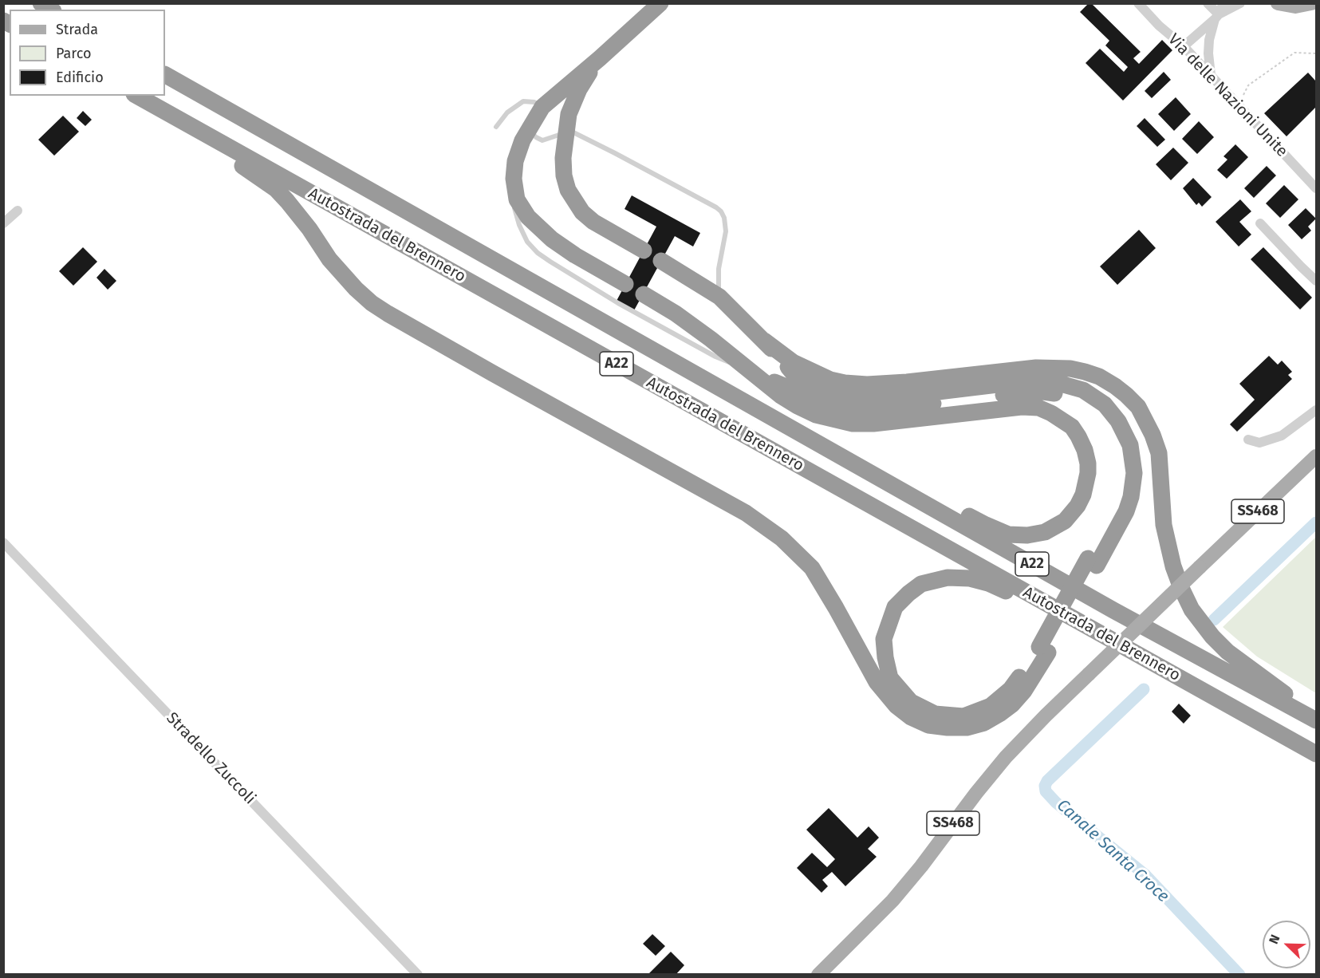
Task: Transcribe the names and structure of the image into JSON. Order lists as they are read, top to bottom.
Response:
{
  "streets": {
    "highway": ["Autostrada del Brennero", "A22"],
    "main road": ["SS468"],
    "street": ["Via delle Nazioni Unite", "Stradello Zuccoli"]
  },
  "water": ["Canale Santa Croce"],
  "legend": ["Strada", "Parco", "Edificio"],
  "north": "top left"
}
